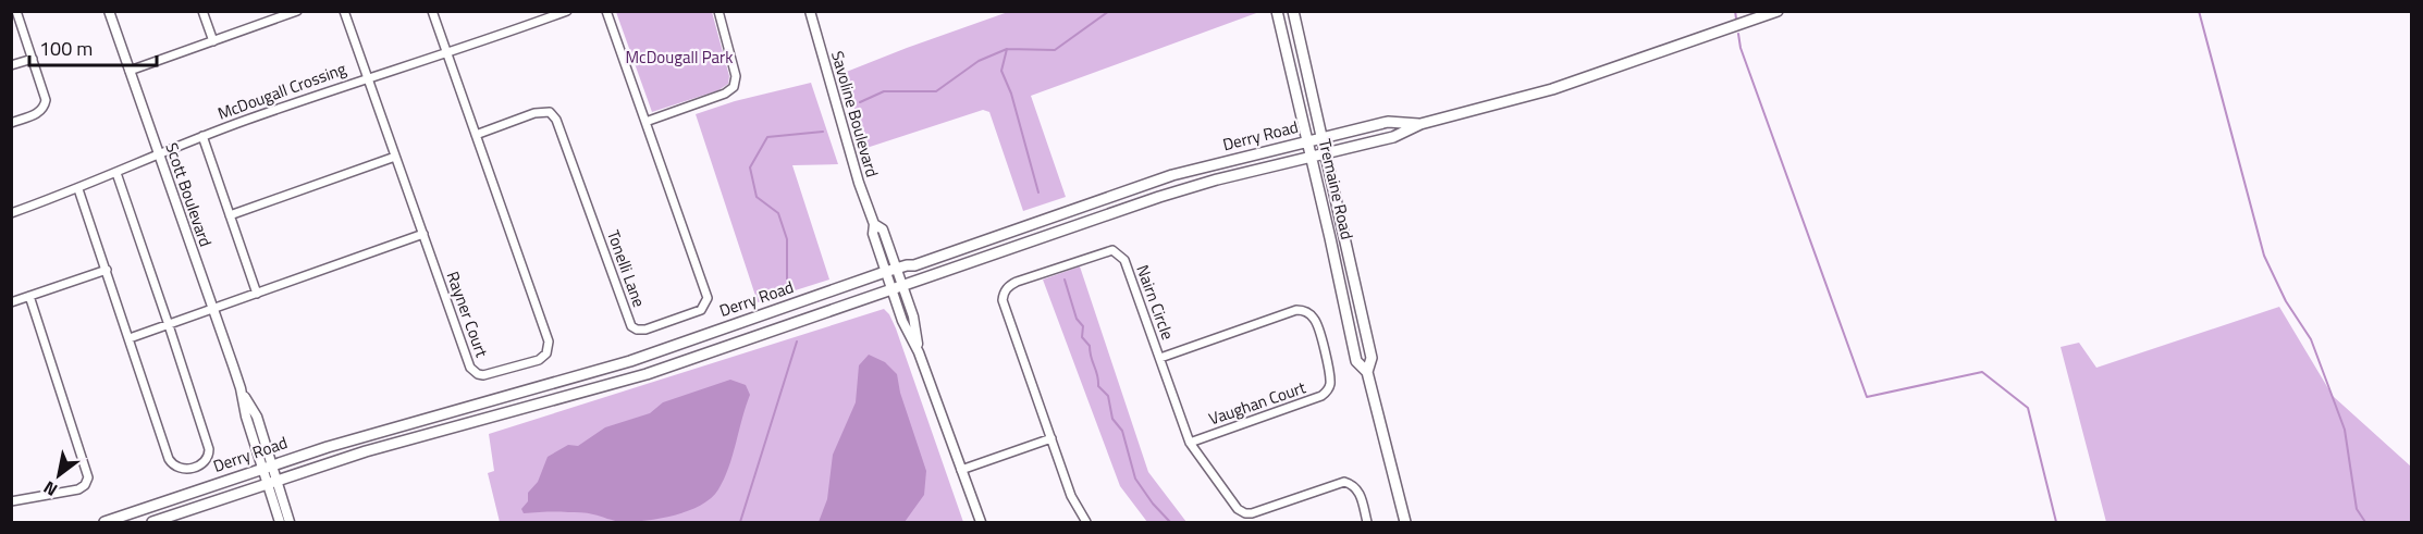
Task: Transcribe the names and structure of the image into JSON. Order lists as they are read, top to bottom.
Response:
{
  "streets": {
    "main road": ["Derry Road", "Tremaine Road"],
    "street": [
      "McDougall Crossing",
      "Savoline Boulevard",
      "Scott Boulevard",
      "Tonelli Lane",
      "Nairn Circle",
      "Rayner Court",
      "Vaughan Court"
    ]
  },
  "crossings": [
    ["McDougall Crossing", "Scott Boulevard"],
    ["McDougall Crossing", "Rayner Court"],
    ["Savoline Boulevard", "Derry Road"],
    ["Derry Road", "Tremaine Road"],
    ["Derry Road", "Scott Boulevard"],
    ["Tonelli Lane", "Rayner Court"],
    ["Nairn Circle", "Vaughan Court"]
  ],
  "parks": ["McDougall Park"],
  "scale_bar": "100 m",
  "north": "bottom left"
}
